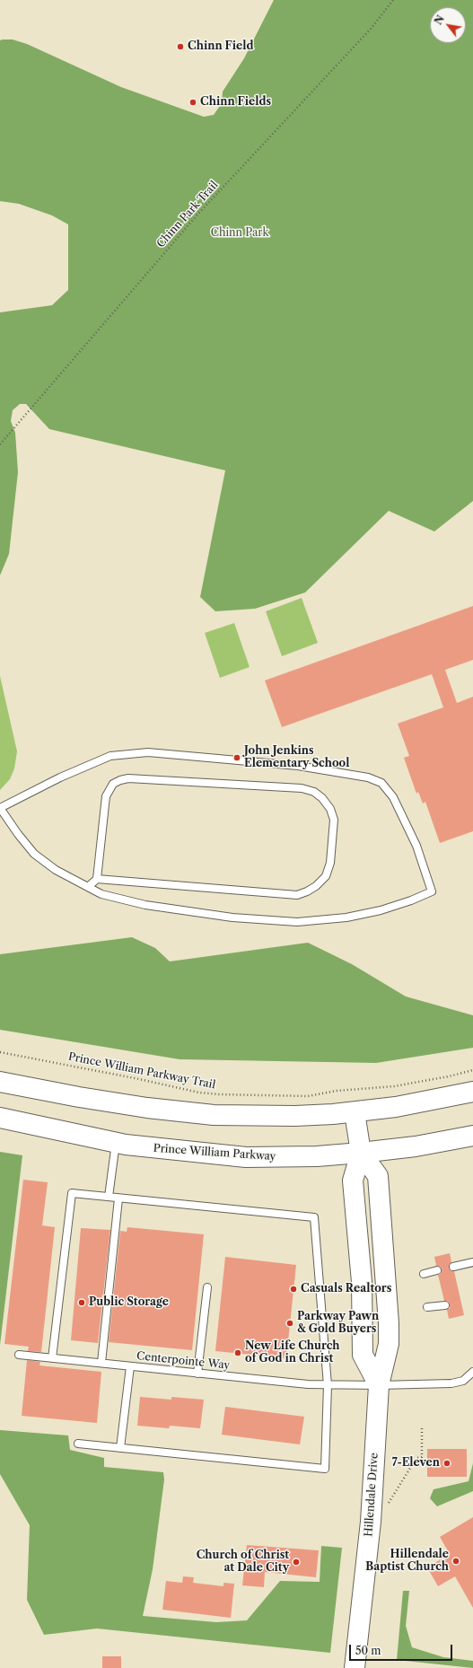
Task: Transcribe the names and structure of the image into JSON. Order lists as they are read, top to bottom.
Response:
{
  "streets": {
    "main road": ["Prince William Parkway", "Hillendale Drive"],
    "lane": ["Centerpointe Way"],
    "path": ["Chinn Park Trail", "Prince William Parkway Trail"]
  },
  "crossings": [
    ["Prince William Parkway", "Hillendale Drive"],
    ["Centerpointe Way", "Hillendale Drive"]
  ],
  "parks": ["Chinn Park"],
  "places": [
    "Chinn Field",
    "Chinn Fields",
    "John Jenkins Elementary School",
    "Casuals Realtors",
    "Public Storage",
    "Parkway Pawn & Gold Buyers",
    "New Life Church of God in Christ",
    "7-Eleven",
    "Hillendale Baptist Church",
    "Church of Christ at Dale City"
  ],
  "scale_bar": "50 m",
  "north": "top left"
}
